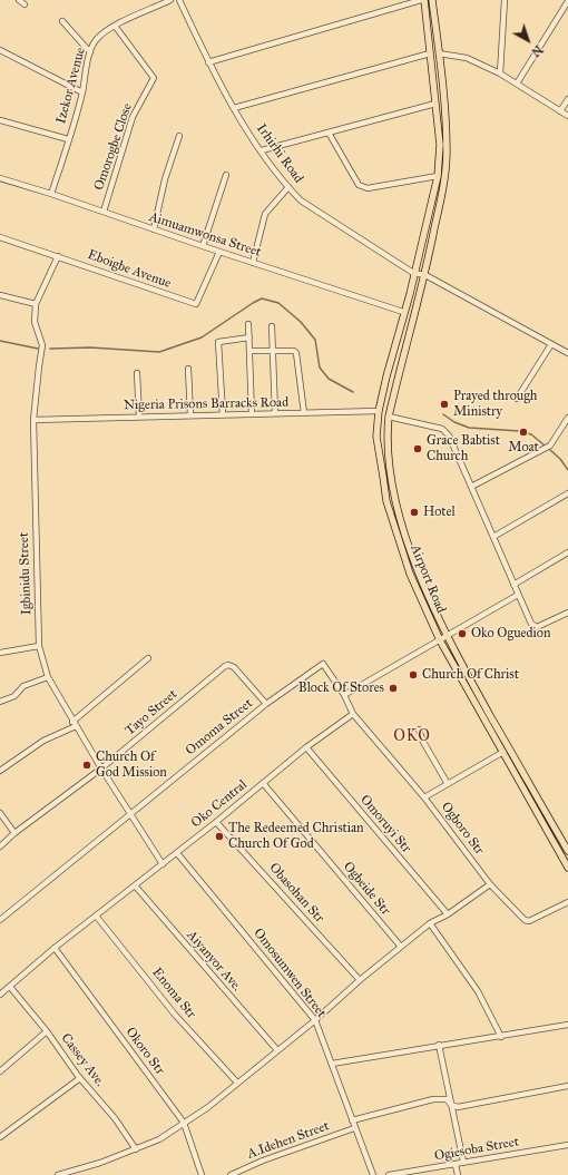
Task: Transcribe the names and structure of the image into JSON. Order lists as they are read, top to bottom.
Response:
{
  "streets": {
    "main road": ["Airport Road"],
    "street": [
      "Izekor Avenue",
      "Omorogbe Close",
      "Irhirhi Road",
      "Aimuamwonsa Street",
      "Eboigbe Avenue",
      "Nigeria Prisons Barracks Road",
      "Igbinidu Street",
      "Tayo Street",
      "Omoma Street",
      "Oko Central",
      "Omoruyi Str",
      "Ogboro Str",
      "Ogbeide Str",
      "Obasohan Str",
      "Aiyanyor Ave.",
      "Omosumwen Street",
      "Enoma Str",
      "Okoro Str",
      "Cassey Ave.",
      "A.Idehen Street",
      "Ogiesoba Street"
    ]
  },
  "crossings": [
    ["Izekor Avenue", "Omorogbe Close"],
    ["Izekor Avenue", "Aimuamwonsa Street"],
    ["Omorogbe Close", "Aimuamwonsa Street"],
    ["Irhirhi Road", "Airport Road"],
    ["Aimuamwonsa Street", "Eboigbe Avenue"],
    ["Aimuamwonsa Street", "Airport Road"],
    ["Eboigbe Avenue", "Igbinidu Street"],
    ["Nigeria Prisons Barracks Road", "Igbinidu Street"],
    ["Nigeria Prisons Barracks Road", "Airport Road"],
    ["Igbinidu Street", "Tayo Street"],
    ["Igbinidu Street", "Omoma Street"],
    ["Igbinidu Street", "Oko Central"],
    ["Tayo Street", "Omoma Street"],
    ["Oko Central", "Omoruyi Str"],
    ["Oko Central", "Ogboro Str"],
    ["Oko Central", "Ogbeide Str"],
    ["Oko Central", "Obasohan Str"],
    ["Oko Central", "Aiyanyor Ave."],
    ["Oko Central", "Omosumwen Street"],
    ["Oko Central", "Enoma Str"],
    ["Oko Central", "Okoro Str"],
    ["Oko Central", "Cassey Ave."],
    ["Omosumwen Street", "A.Idehen Street"]
  ],
  "districts": ["OKO"],
  "places": [
    "Prayed through Ministry",
    "Moat",
    "Grace Babtist Church",
    "Hotel",
    "Oko Oguedion",
    "Church Of Christ",
    "Block Of Stores",
    "Church Of God Mission",
    "The Redeemed Christian Church Of God"
  ],
  "north": "bottom right"
}
